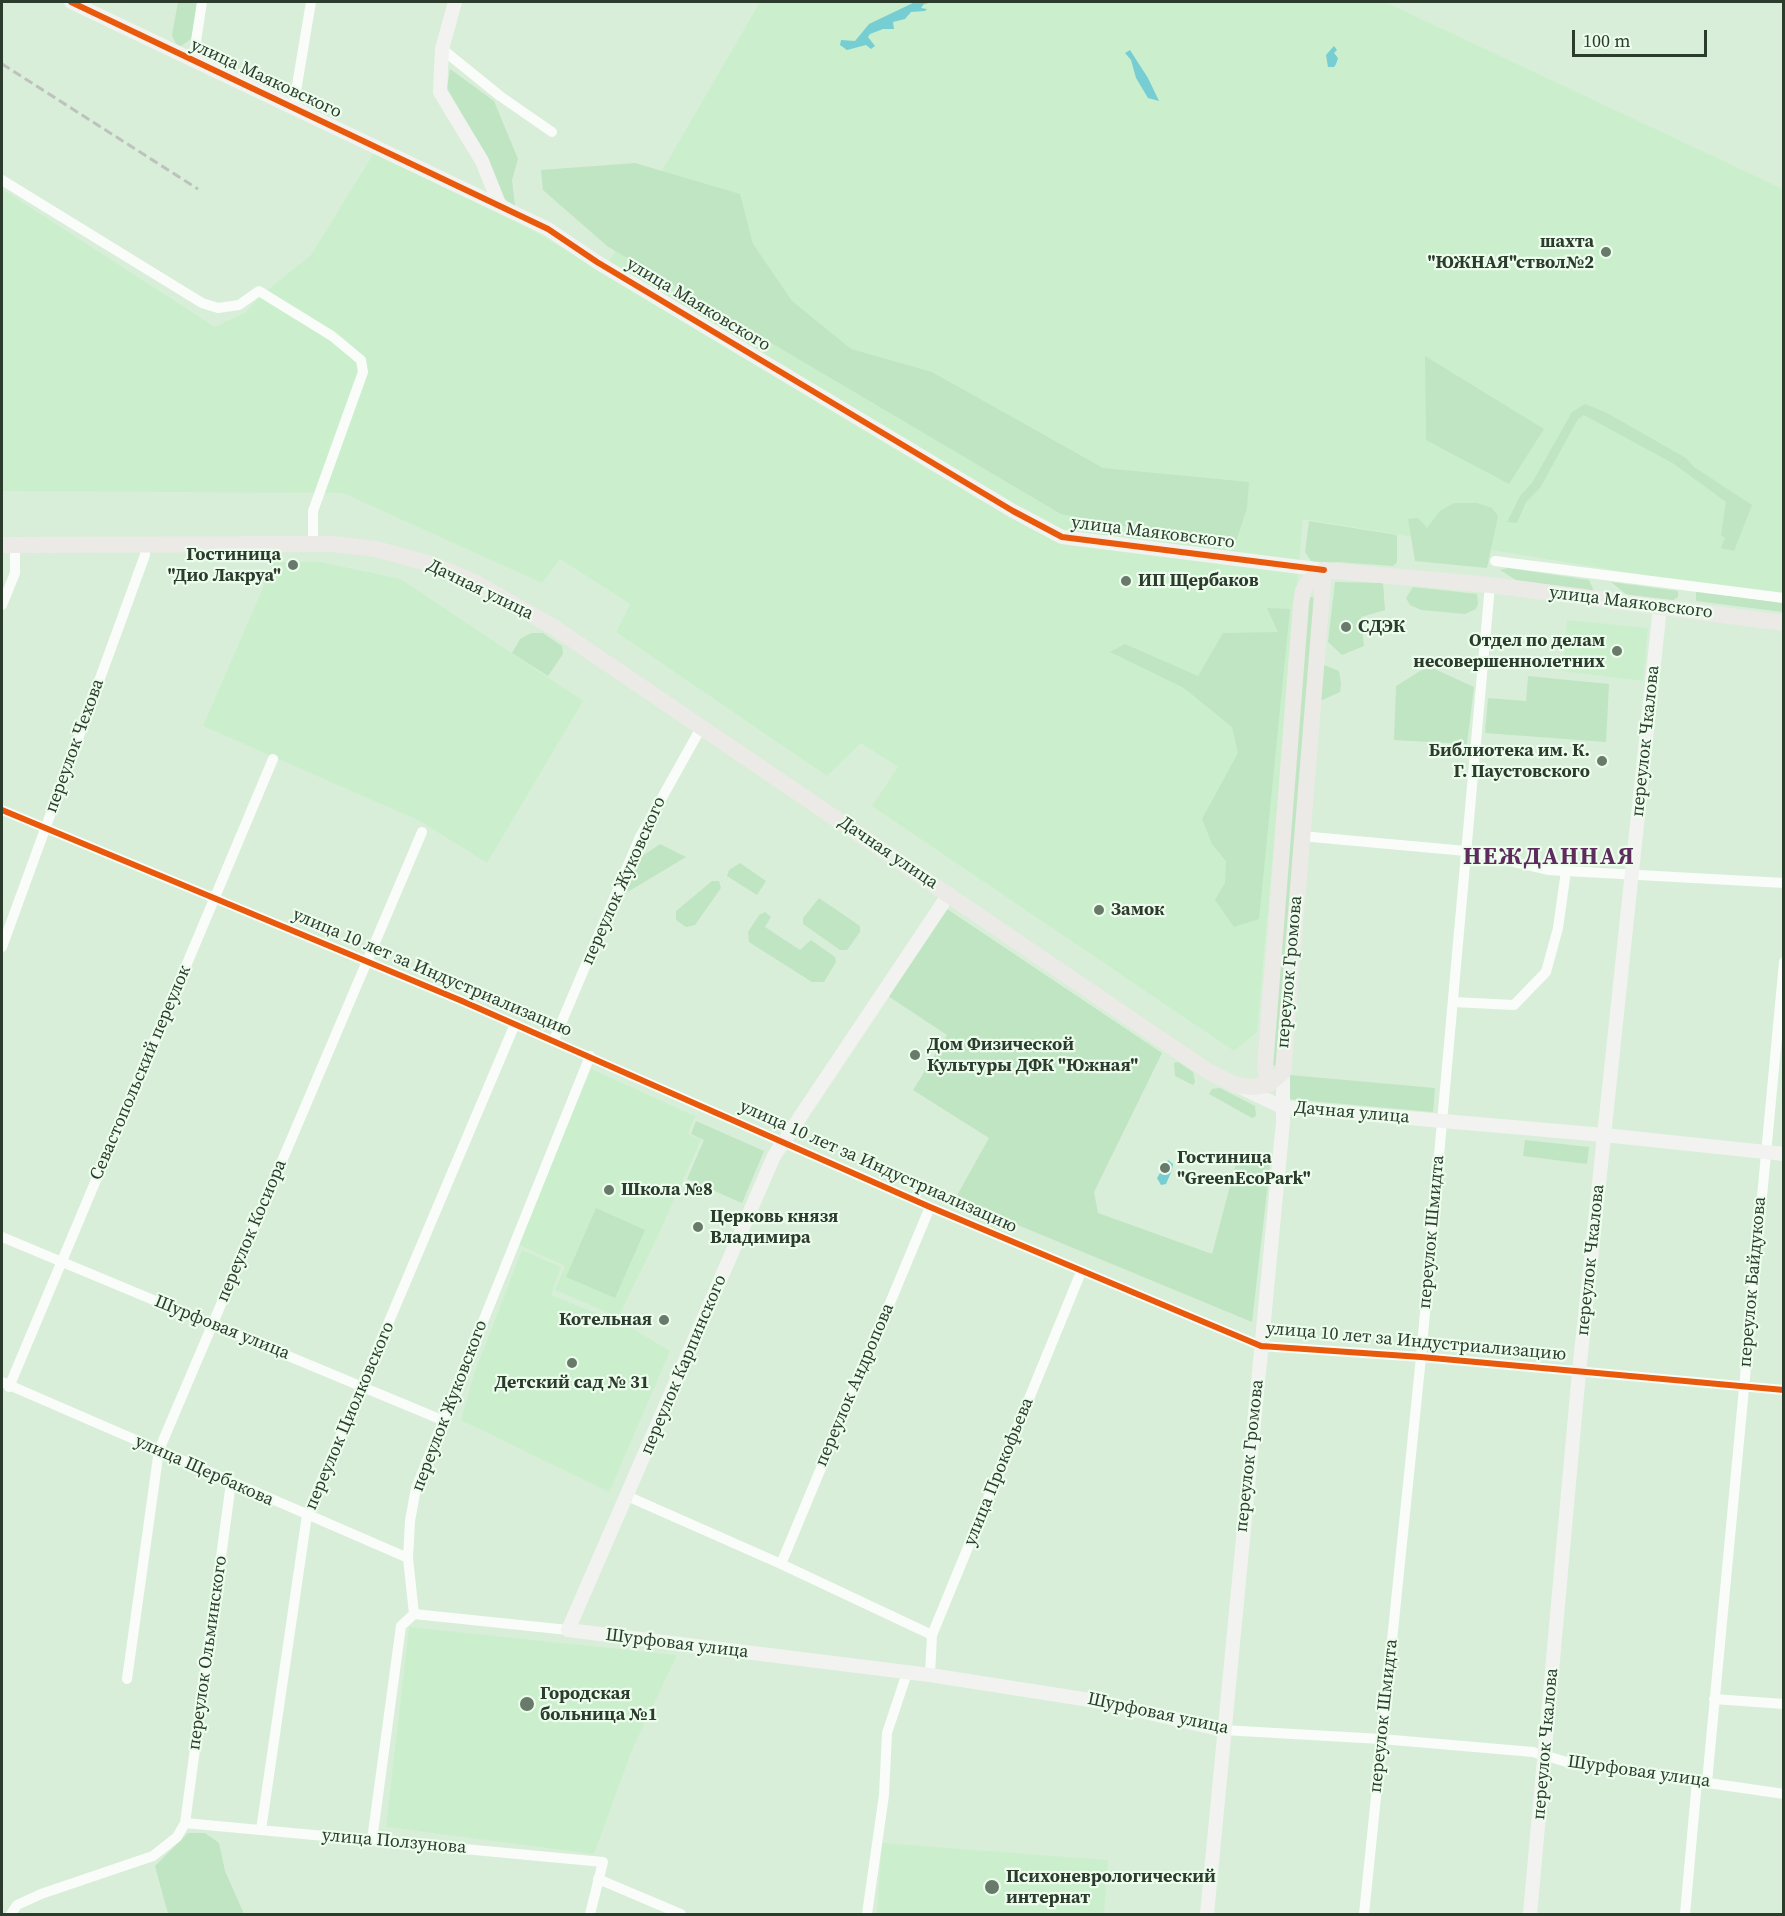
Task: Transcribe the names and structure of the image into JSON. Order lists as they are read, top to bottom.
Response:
{
  "streets": {
    "main road": ["улица Маяковского", "Дачная улица", "переулок Громова"],
    "street": [
      "переулок Чкалова",
      "переулок Чехова",
      "переулок Жуковского",
      "улица 10 лет за Индустриализацию",
      "Севастопольский переулок",
      "переулок Косиора",
      "переулок Шмидта",
      "переулок Байдукова",
      "Шурфовая улица",
      "переулок Карпинского",
      "переулок Андропова",
      "переулок Циолковского",
      "улица Щербакова",
      "улица Прокофьева",
      "переулок Ольминского",
      "улица Ползунова"
    ]
  },
  "crossings": [
    ["улица Маяковского", "переулок Чкалова"],
    ["улица Маяковского", "переулок Громова"],
    ["улица Маяковского", "переулок Шмидта"],
    ["Дачная улица", "переулок Чкалова"],
    ["Дачная улица", "переулок Чехова"],
    ["Дачная улица", "переулок Жуковского"],
    ["Дачная улица", "переулок Громова"],
    ["Дачная улица", "переулок Шмидта"],
    ["Дачная улица", "переулок Байдукова"],
    ["Дачная улица", "переулок Карпинского"],
    ["переулок Чкалова", "улица 10 лет за Индустриализацию"],
    ["переулок Чкалова", "Шурфовая улица"],
    ["переулок Чехова", "улица 10 лет за Индустриализацию"],
    ["переулок Жуковского", "улица 10 лет за Индустриализацию"],
    ["переулок Жуковского", "Шурфовая улица"],
    ["переулок Жуковского", "улица Щербакова"],
    ["переулок Громова", "улица 10 лет за Индустриализацию"],
    ["переулок Громова", "Шурфовая улица"],
    ["улица 10 лет за Индустриализацию", "Севастопольский переулок"],
    ["улица 10 лет за Индустриализацию", "переулок Косиора"],
    ["улица 10 лет за Индустриализацию", "переулок Шмидта"],
    ["улица 10 лет за Индустриализацию", "переулок Байдукова"],
    ["улица 10 лет за Индустриализацию", "переулок Карпинского"],
    ["улица 10 лет за Индустриализацию", "переулок Андропова"],
    ["улица 10 лет за Индустриализацию", "переулок Циолковского"],
    ["улица 10 лет за Индустриализацию", "улица Прокофьева"],
    ["Севастопольский переулок", "Шурфовая улица"],
    ["Севастопольский переулок", "улица Щербакова"],
    ["переулок Косиора", "Шурфовая улица"],
    ["переулок Косиора", "улица Щербакова"],
    ["переулок Шмидта", "Шурфовая улица"],
    ["переулок Байдукова", "Шурфовая улица"],
    ["Шурфовая улица", "переулок Карпинского"],
    ["Шурфовая улица", "переулок Циолковского"],
    ["Шурфовая улица", "улица Прокофьева"],
    ["переулок Циолковского", "улица Щербакова"],
    ["переулок Циолковского", "улица Ползунова"],
    ["улица Щербакова", "переулок Ольминского"],
    ["переулок Ольминского", "улица Ползунова"]
  ],
  "districts": ["НЕЖДАННАЯ"],
  "places": [
    "шахта \"ЮЖНАЯ\"ствол№2",
    "Гостиница \"Дио Лакруа\"",
    "ИП Щербаков",
    "СДЭК",
    "Отдел по делам несовершеннолетних",
    "Библиотека им. К. Г. Паустовского",
    "Замок",
    "Дом Физической Культуры ДФК \"Южная\"",
    "Гостиница \"GreenEcoPark\"",
    "Школа №8",
    "Церковь князя Владимира",
    "Котельная",
    "Детский сад № 31",
    "Городская больница №1",
    "Психоневрологический интернат"
  ],
  "scale_bar": "100 m"
}
